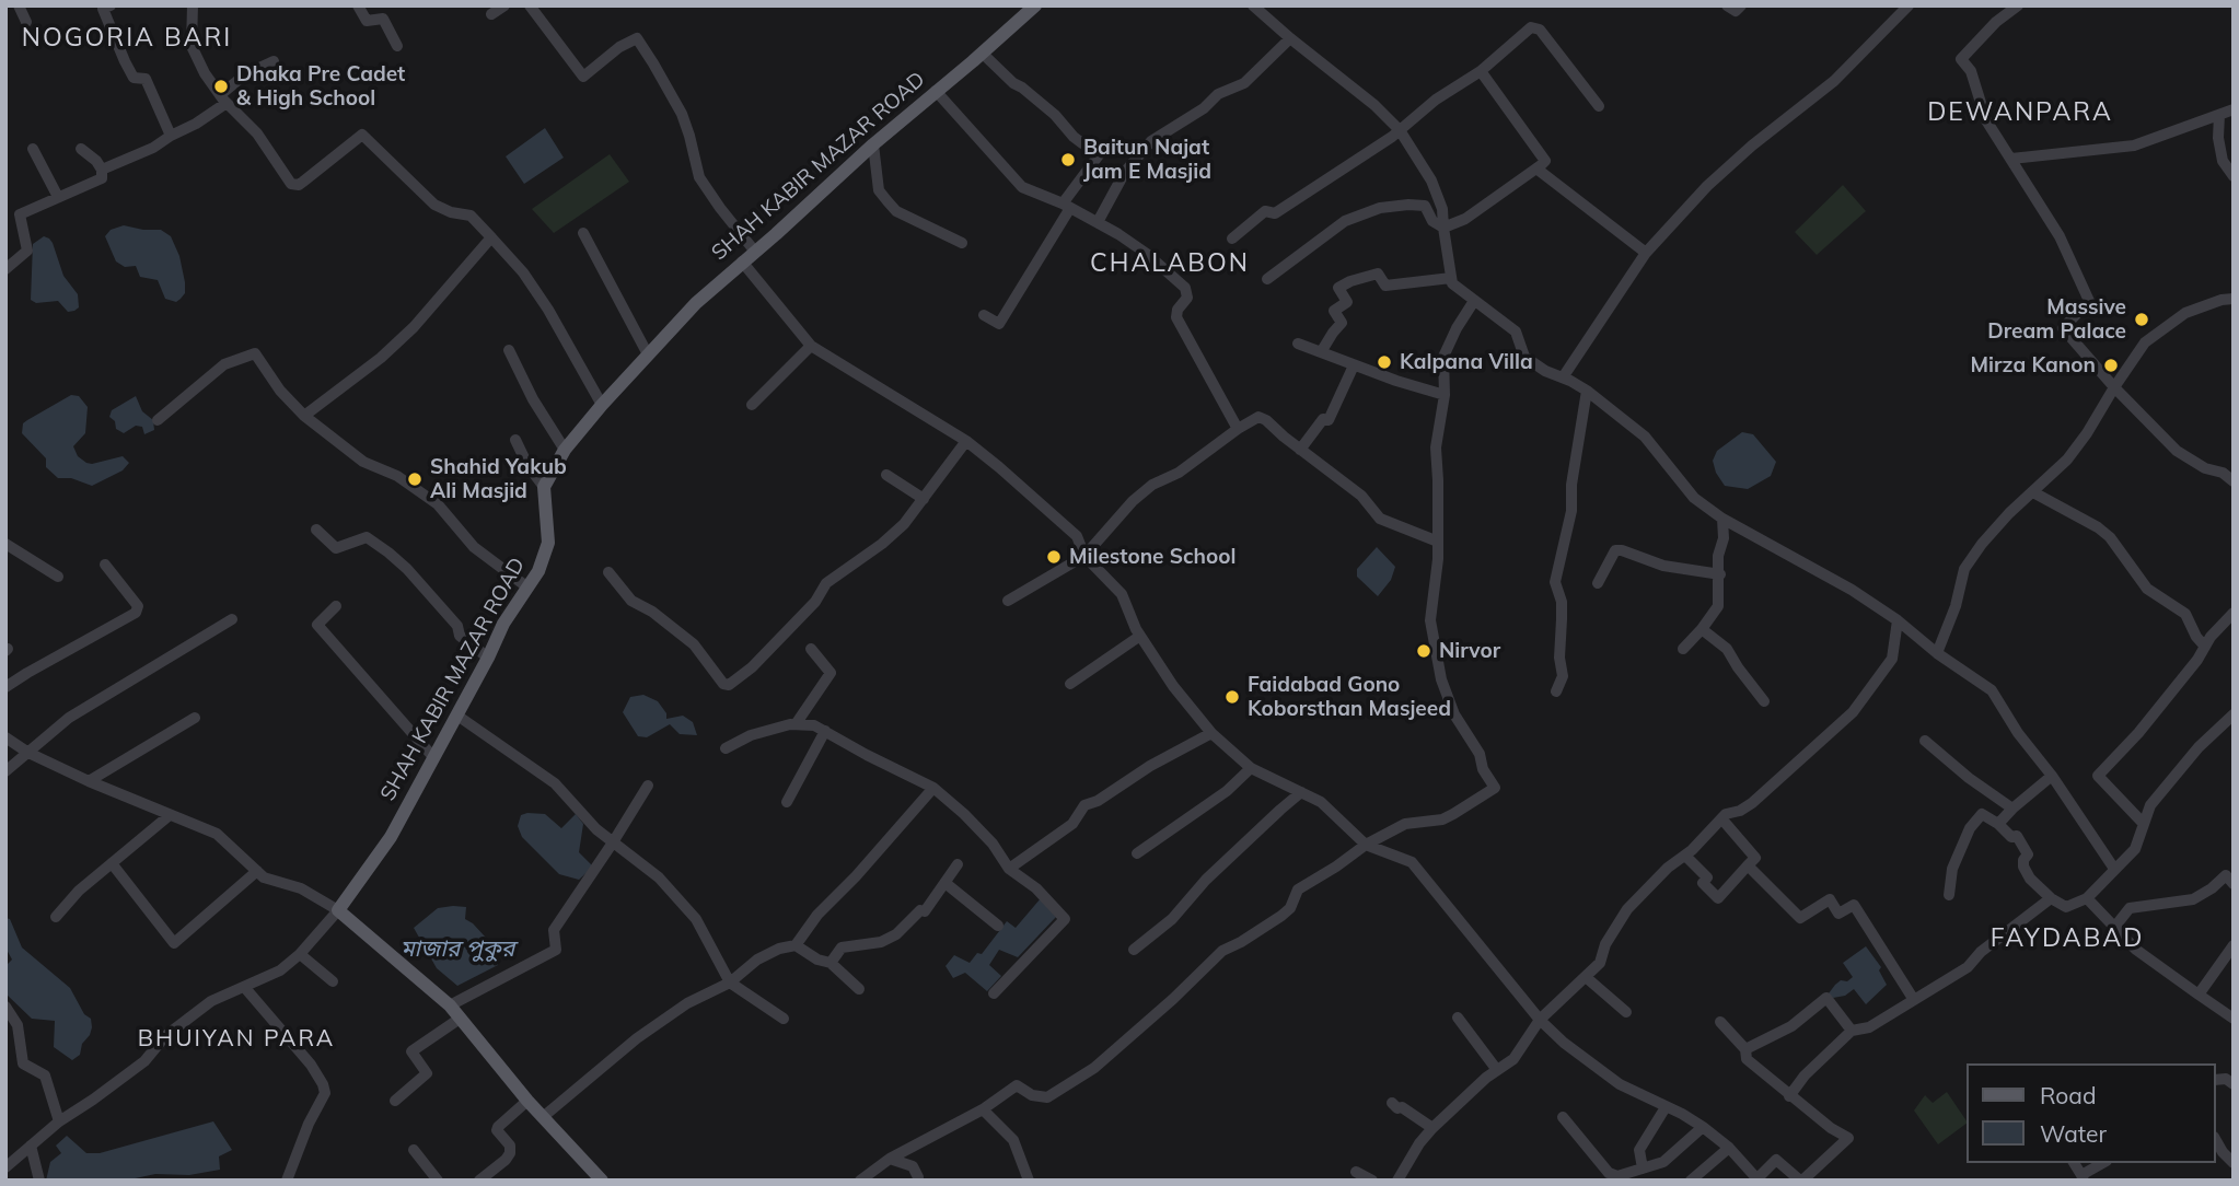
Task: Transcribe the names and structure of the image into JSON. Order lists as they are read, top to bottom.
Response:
{
  "streets": {
    "main road": ["SHAH KABIR MAZAR ROAD"]
  },
  "districts": [
    "NOGORIA BARI",
    "DEWANPARA",
    "CHALABON",
    "FAYDABAD",
    "BHUIYAN PARA"
  ],
  "water": ["মাজার পুকুর"],
  "places": [
    "Dhaka Pre Cadet & High School",
    "Baitun Najat Jam E Masjid",
    "Massive Dream Palace",
    "Kalpana Villa",
    "Mirza Kanon",
    "Shahid Yakub Ali Masjid",
    "Milestone School",
    "Nirvor",
    "Faidabad Gono Koborsthan Masjeed"
  ],
  "legend": ["Road", "Water"]
}
